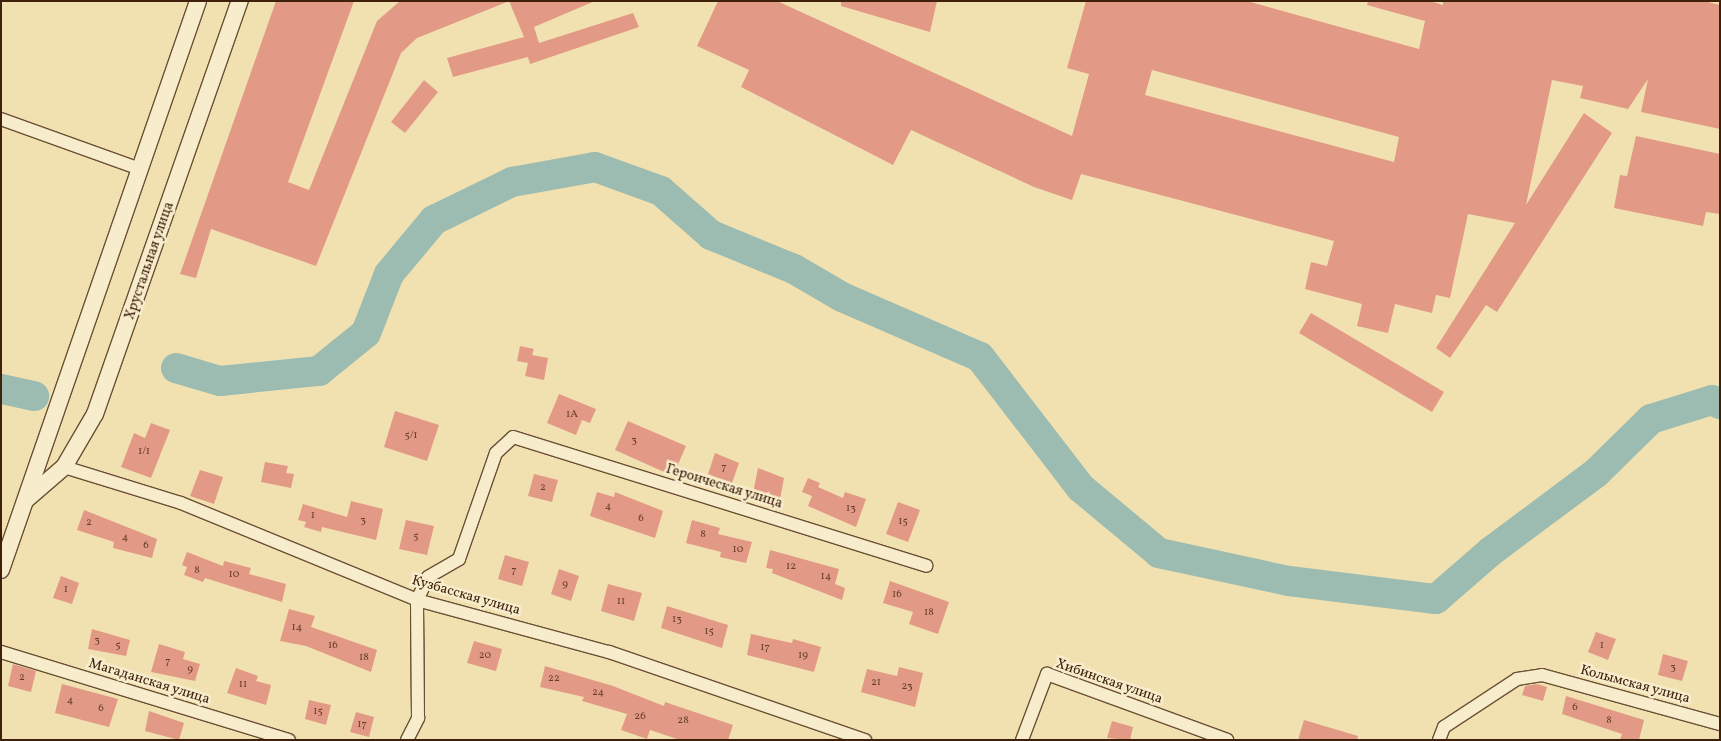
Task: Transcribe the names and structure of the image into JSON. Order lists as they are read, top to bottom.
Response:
{
  "streets": {
    "street": [
      "Хрустальная улица",
      "Героическая улица",
      "Кузбасская улица",
      "Магаданская улица",
      "Хибинская улица",
      "Колымская улица"
    ]
  },
  "crossings": [
    ["Хрустальная улица", "Кузбасская улица"],
    ["Героическая улица", "Кузбасская улица"]
  ],
  "house_numbers": [
    "1А",
    "5/1",
    "3",
    "1/1",
    "7",
    "2",
    "4",
    "13",
    "1",
    "6",
    "3",
    "15",
    "2",
    "8",
    "5",
    "4",
    "6",
    "10",
    "12",
    "8",
    "7",
    "10",
    "14",
    "9",
    "1",
    "16",
    "11",
    "18",
    "13",
    "14",
    "15",
    "3",
    "5",
    "16",
    "1",
    "17",
    "20",
    "19",
    "18",
    "7",
    "3",
    "9",
    "2",
    "22",
    "21",
    "11",
    "23",
    "24",
    "4",
    "6",
    "6",
    "15",
    "26",
    "28",
    "8",
    "17"
  ]
}
